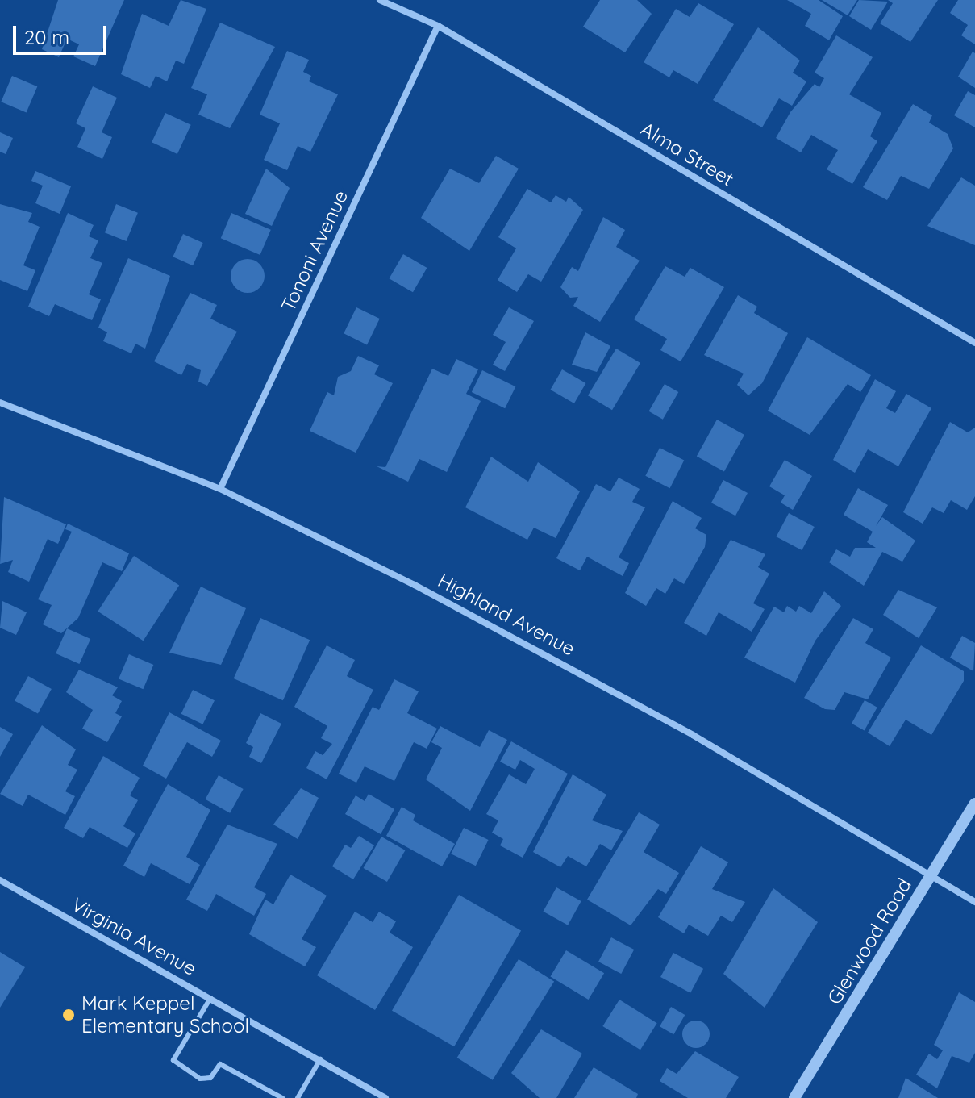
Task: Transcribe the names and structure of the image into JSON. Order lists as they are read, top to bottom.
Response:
{
  "streets": {
    "street": [
      "Alma Street",
      "Tononi Avenue",
      "Highland Avenue",
      "Virginia Avenue",
      "Glenwood Road"
    ]
  },
  "crossings": [
    ["Alma Street", "Tononi Avenue"],
    ["Tononi Avenue", "Highland Avenue"],
    ["Highland Avenue", "Glenwood Road"]
  ],
  "places": ["Mark Keppel Elementary School"],
  "scale_bar": "20 m"
}
